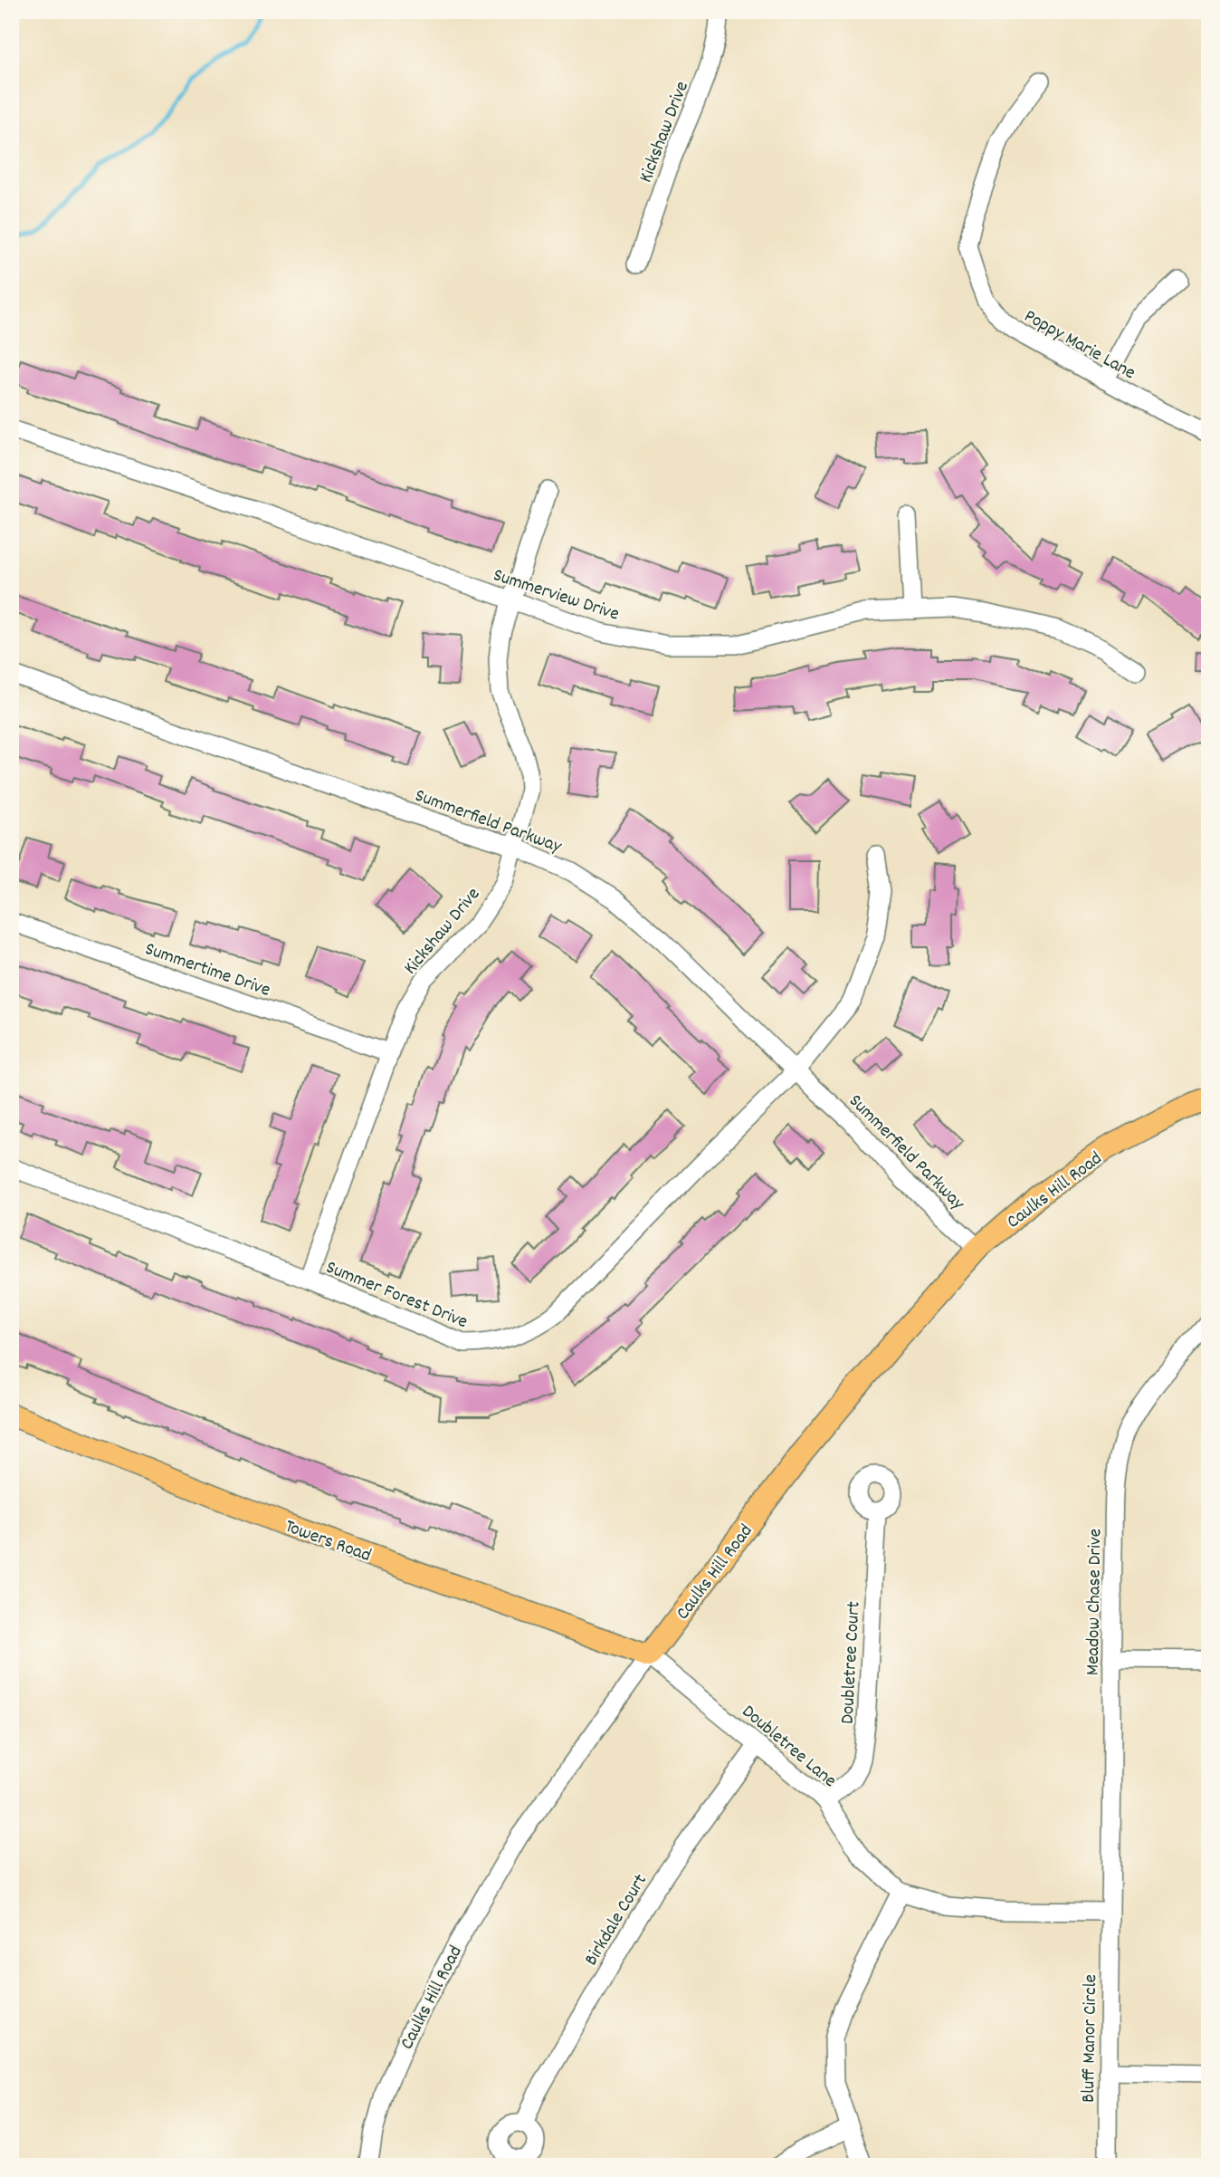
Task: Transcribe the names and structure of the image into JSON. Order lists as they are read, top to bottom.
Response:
{
  "streets": {
    "main road": ["Caulks Hill Road", "Towers Road"],
    "street": [
      "Kickshaw Drive",
      "Poppy Marie Lane",
      "Summerview Drive",
      "Summerfield Parkway",
      "Summertime Drive",
      "Summer Forest Drive",
      "Meadow Chase Drive",
      "Doubletree Court",
      "Doubletree Lane",
      "Birkdale Court",
      "Bluff Manor Circle"
    ]
  },
  "crossings": [
    ["Kickshaw Drive", "Summerview Drive"],
    ["Kickshaw Drive", "Summerfield Parkway"],
    ["Kickshaw Drive", "Summertime Drive"],
    ["Kickshaw Drive", "Summer Forest Drive"],
    ["Summerfield Parkway", "Caulks Hill Road"],
    ["Summerfield Parkway", "Summer Forest Drive"],
    ["Caulks Hill Road", "Towers Road"],
    ["Caulks Hill Road", "Doubletree Lane"],
    ["Towers Road", "Doubletree Lane"],
    ["Meadow Chase Drive", "Doubletree Lane"],
    ["Meadow Chase Drive", "Bluff Manor Circle"],
    ["Doubletree Court", "Doubletree Lane"],
    ["Doubletree Lane", "Birkdale Court"],
    ["Doubletree Lane", "Bluff Manor Circle"]
  ]
}
